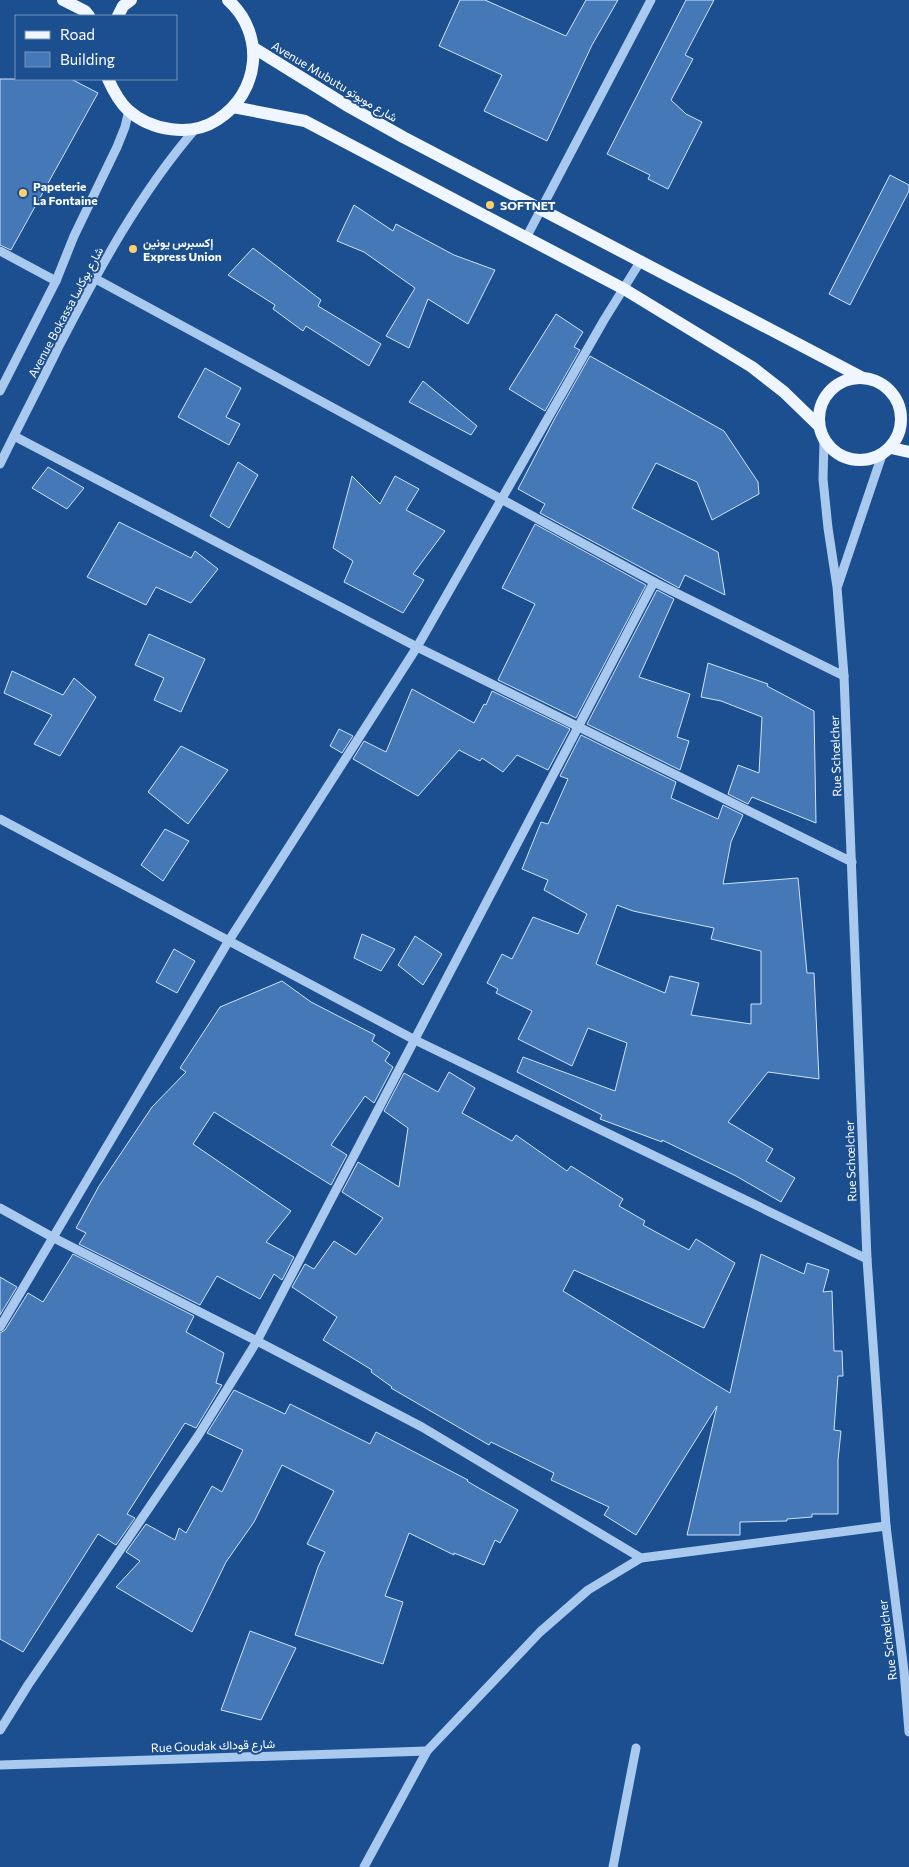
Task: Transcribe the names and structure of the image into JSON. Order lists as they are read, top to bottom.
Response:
{
  "streets": {
    "main road": ["Avenue Mubutu شارع موبوتو"],
    "street": ["Avenue Bokassa شارع بوكاسا", "Rue Schœlcher", "Rue Goudak شارع قوداك"]
  },
  "crossings": [
    ["Avenue Mubutu شارع موبوتو", "Rue Schœlcher"]
  ],
  "places": ["Papeterie La Fontaine", "SOFTNET", "إكسبرس يونين Express Union"],
  "legend": ["Road", "Building"]
}
